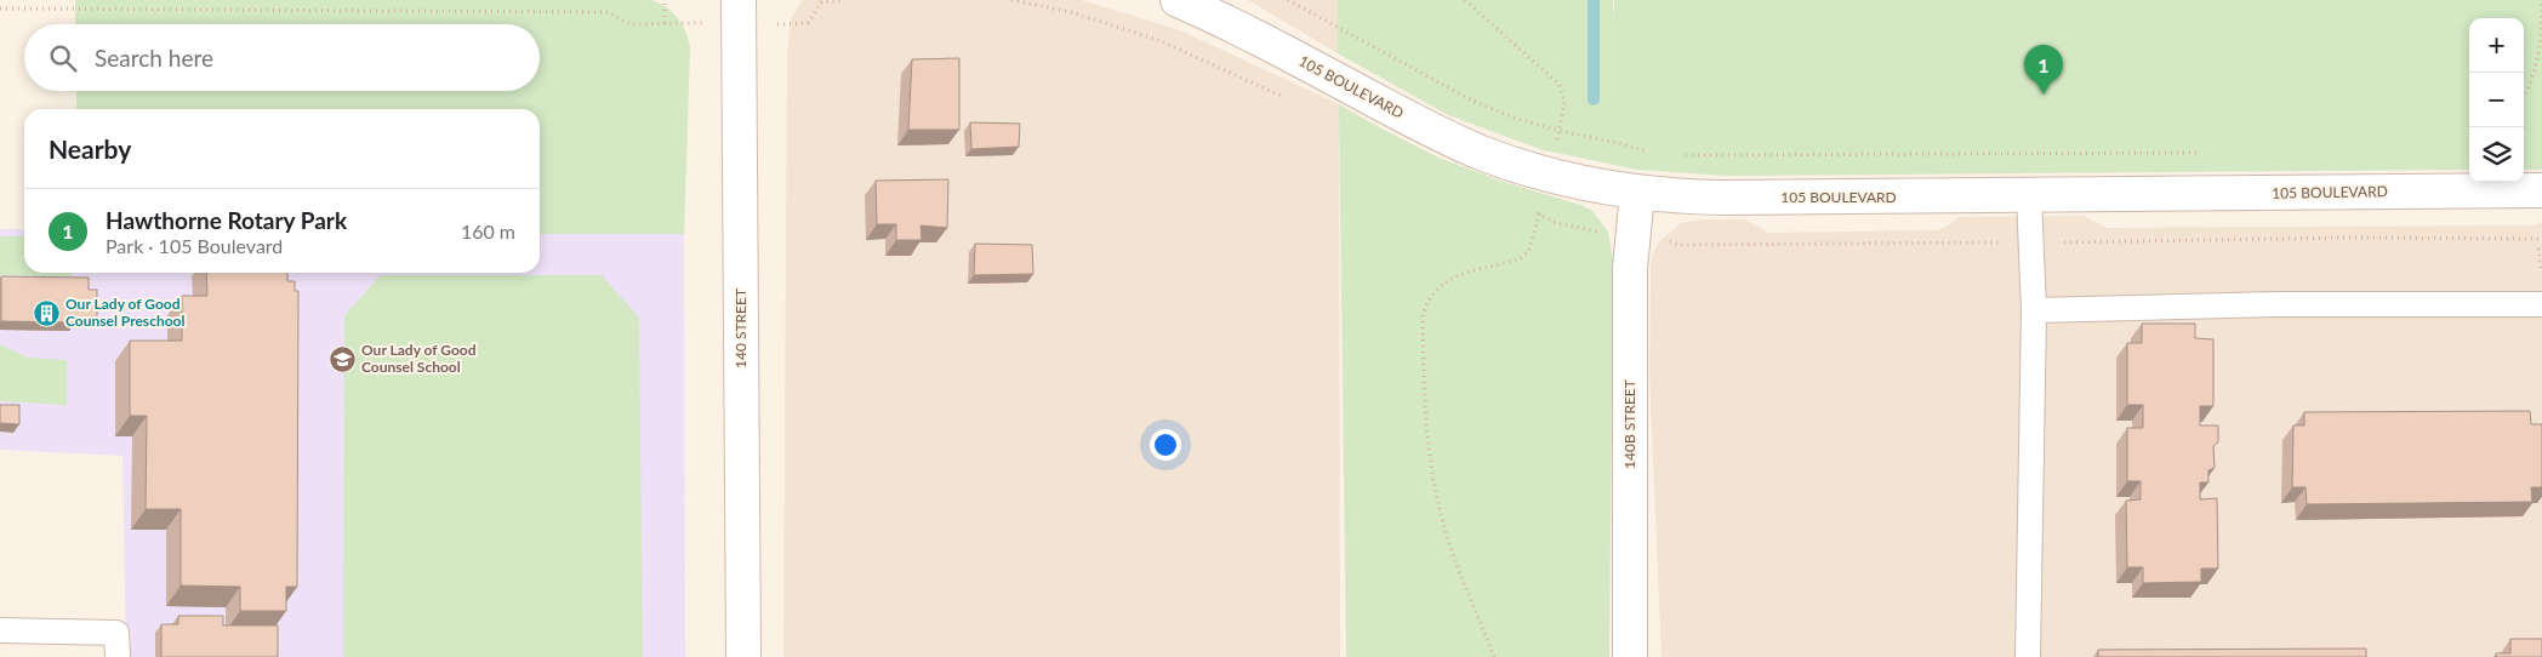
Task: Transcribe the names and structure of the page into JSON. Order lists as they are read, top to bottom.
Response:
{
  "streets": {
    "street": ["105 BOULEVARD", "140 STREET", "140B STREET"]
  },
  "crossings": [
    ["105 BOULEVARD", "140B STREET"]
  ],
  "places": {
    "building": ["Our Lady of Good Counsel Preschool"],
    "school or university": ["Our Lady of Good Counsel School"]
  },
  "page": {
    "map_buttons": ["+", "−"],
    "search": "Search here",
    "pins": "1",
    "heading": "Nearby",
    "list": [
      {
        "mark": "1",
        "name": "Hawthorne Rotary Park",
        "note": "Park · 105 Boulevard",
        "value": "160 m"
      }
    ]
  }
}
